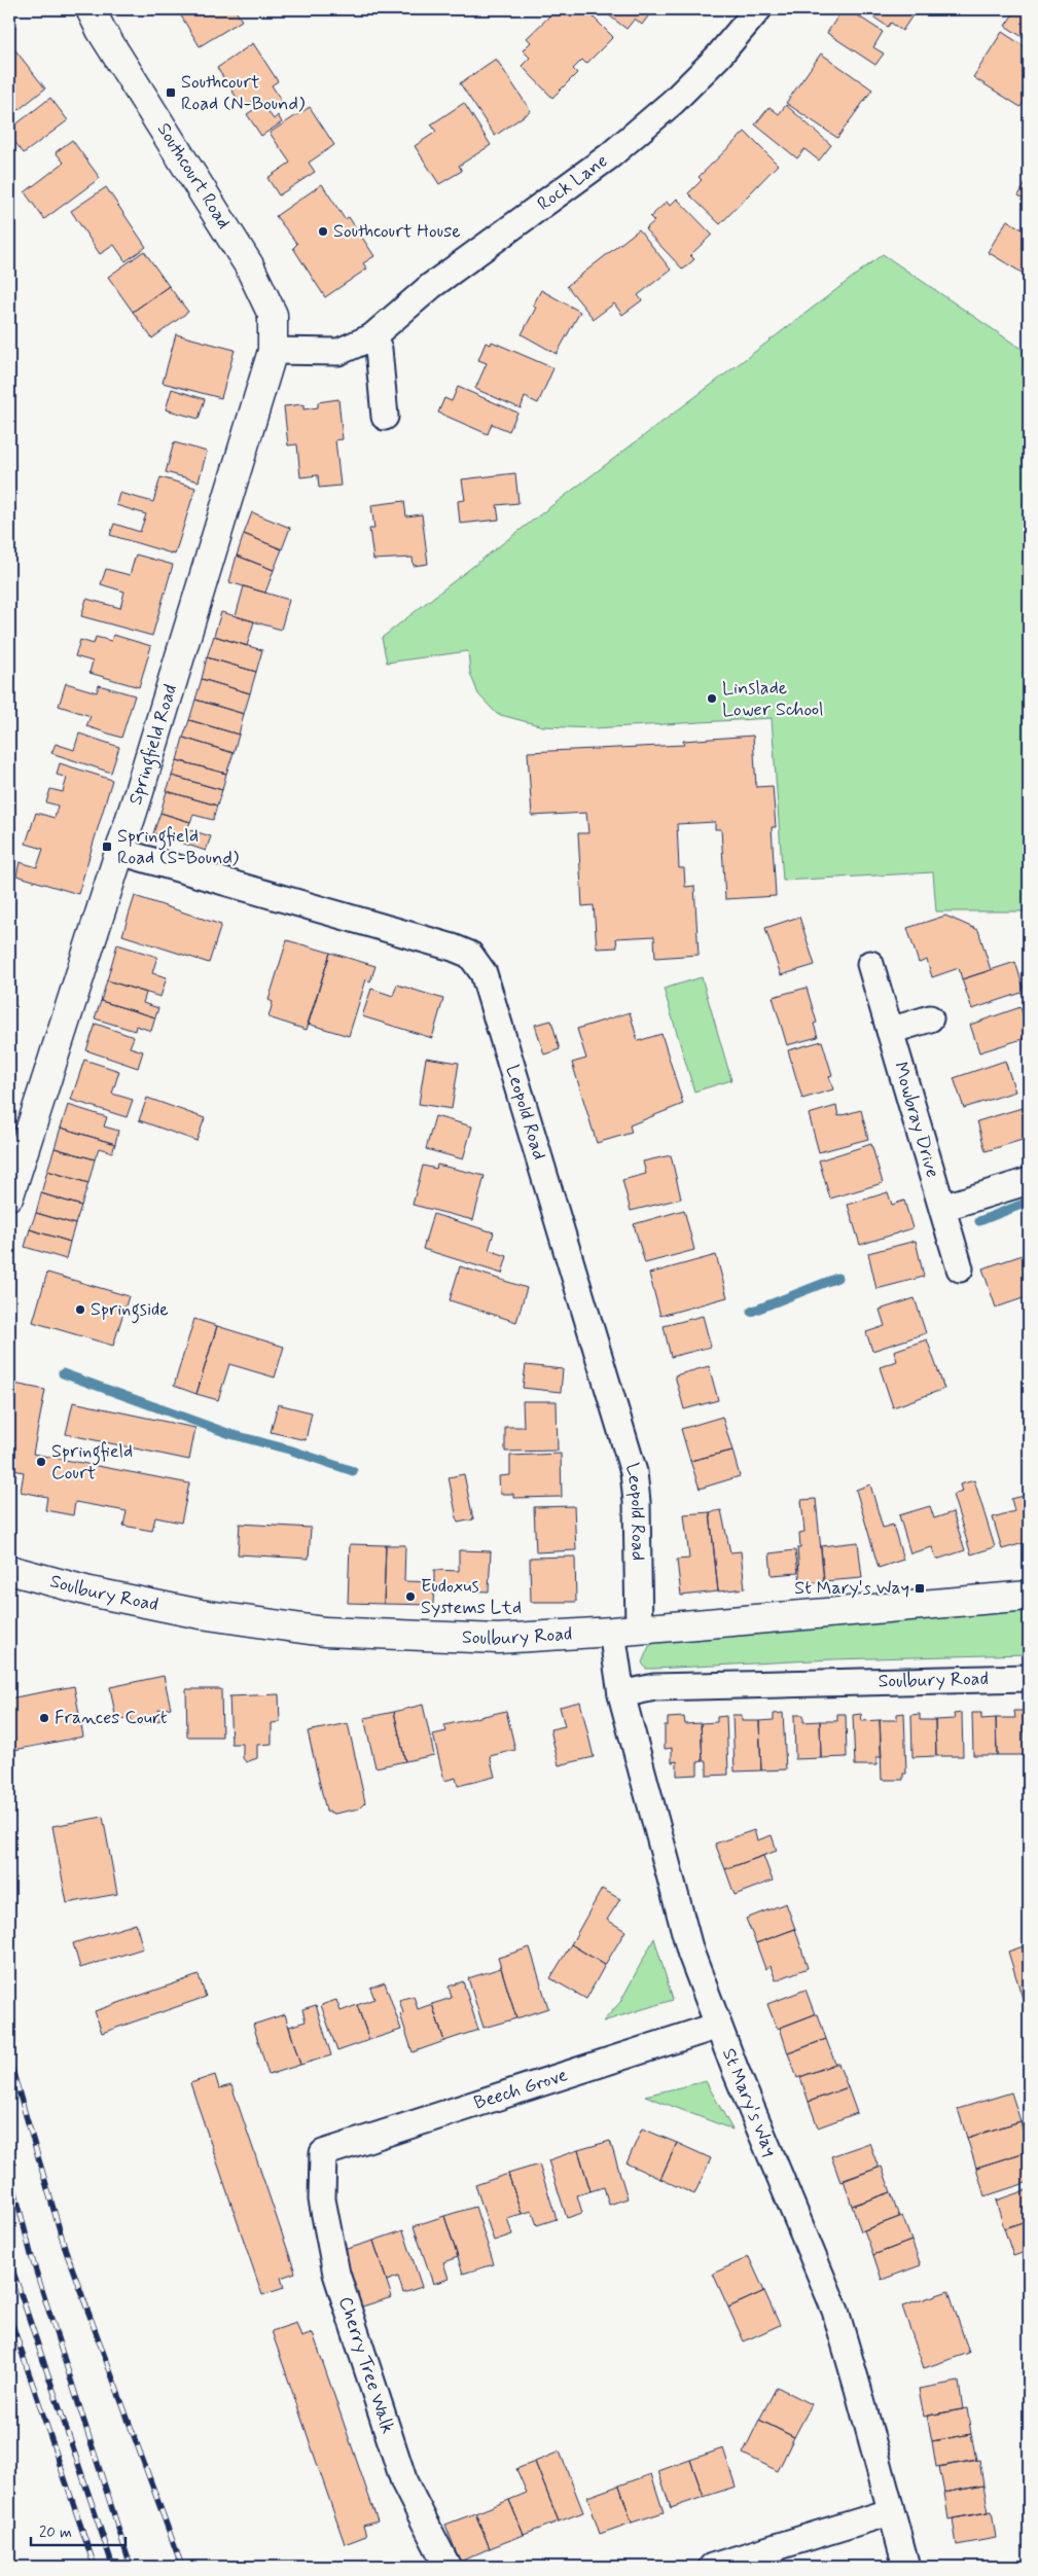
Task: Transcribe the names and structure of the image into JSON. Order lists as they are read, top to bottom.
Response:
{
  "streets": {
    "street": [
      "Southcourt Road",
      "Rock Lane",
      "Springfield Road",
      "Leopold Road",
      "Mowbray Drive",
      "Soulbury Road",
      "Beech Grove",
      "St Mary's Way",
      "Cherry Tree Walk"
    ]
  },
  "crossings": [
    ["Southcourt Road", "Rock Lane"],
    ["Southcourt Road", "Springfield Road"],
    ["Rock Lane", "Springfield Road"],
    ["Springfield Road", "Leopold Road"],
    ["Leopold Road", "Soulbury Road"],
    ["Leopold Road", "St Mary's Way"],
    ["Soulbury Road", "St Mary's Way"],
    ["Beech Grove", "St Mary's Way"],
    ["Beech Grove", "Cherry Tree Walk"]
  ],
  "places": {
    "transit": ["Southcourt Road (N-Bound)", "Springfield Road (S-Bound)", "St Mary's Way"],
    "other": [
      "Southcourt House",
      "Linslade Lower School",
      "Springside",
      "Springfield Court",
      "Eudoxus Systems Ltd",
      "Frances Court"
    ]
  },
  "scale_bar": "20 m"
}
